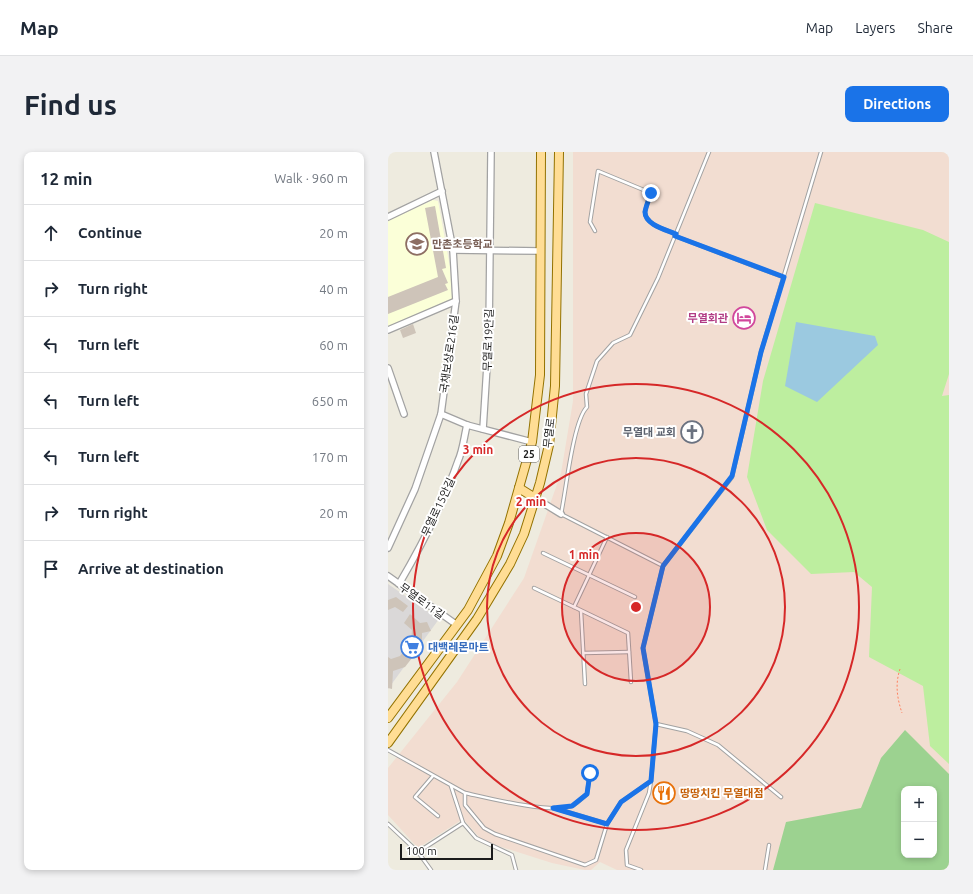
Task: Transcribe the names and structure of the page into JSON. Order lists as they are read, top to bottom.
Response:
{
  "streets": {
    "main road": ["무열로", "25"],
    "street": [
      "무열로19안길",
      "국채보상로216길",
      "무열로15안길",
      "무열로11길"
    ]
  },
  "crossings": [
    ["무열로", "무열로11길"],
    ["무열로15안길", "무열로11길"]
  ],
  "places": {
    "school or university": ["만촌초등학교"],
    "hotel": ["무열회관"],
    "church": ["무열대 교회"],
    "supermarket": ["대백레몬마트"],
    "restaurant": ["땅땅치킨 무열대점"]
  },
  "scale_bar": "100 m",
  "page": {
    "header": "Map",
    "nav": ["Map", "Layers", "Share"],
    "buttons": "Directions",
    "title": "Find us",
    "heading": ["12 min", "Walk · 960 m"],
    "list": [
      ["Continue", "20 m"],
      ["Turn right", "40 m"],
      ["Turn left", "60 m"],
      ["Turn left", "650 m"],
      ["Turn left", "170 m"],
      ["Turn right", "20 m"],
      "Arrive at destination"
    ],
    "map_buttons": ["+", "−"],
    "scale": "100 m"
  },
  "rings": ["3 min", "2 min", "1 min"]
}
